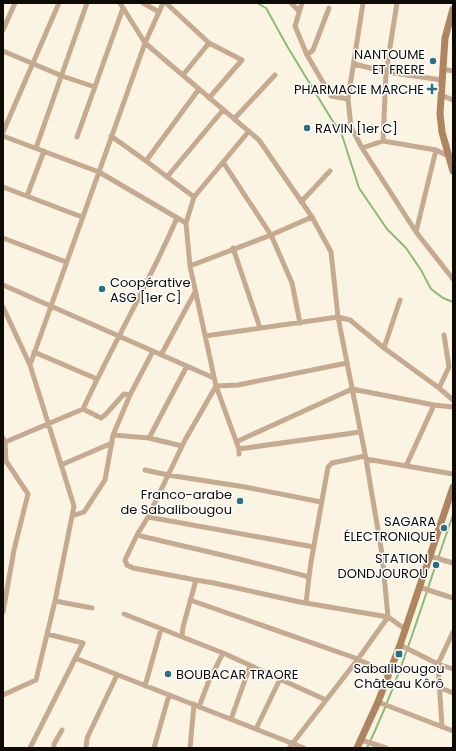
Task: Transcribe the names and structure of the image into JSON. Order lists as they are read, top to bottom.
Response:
{
  "places": {
    "other": [
      "NANTOUME ET FRERE",
      "RAVIN [1er C]",
      "Coopérative ASG [1er C]",
      "Franco-arabe de Sabalibougou",
      "SAGARA ÉLECTRONIQUE",
      "STATION DONDJOUROU",
      "BOUBACAR TRAORE"
    ],
    "health": ["PHARMACIE MARCHE"],
    "transit": ["Sabalibougou Château Kôrô"]
  }
}
